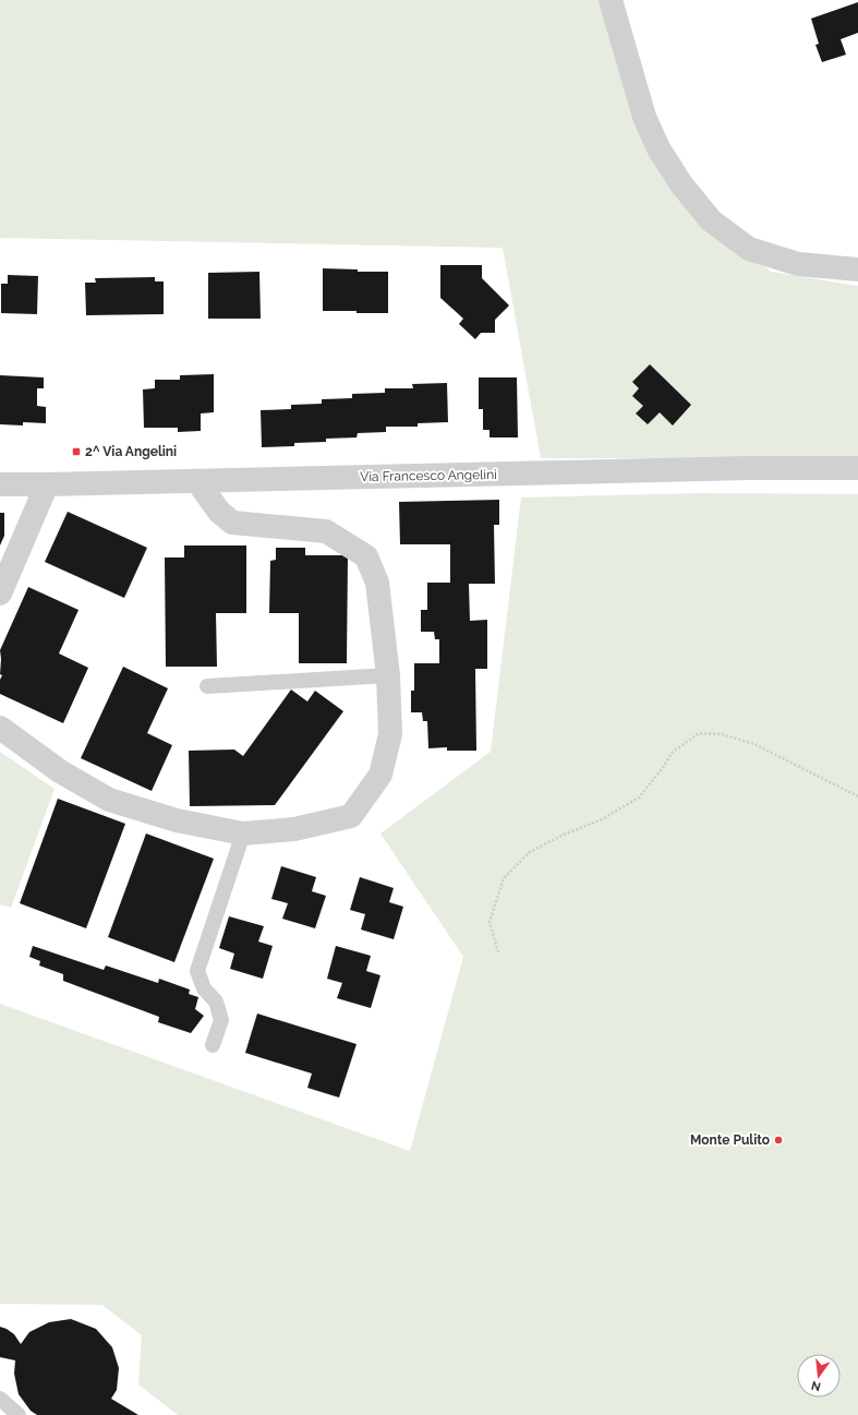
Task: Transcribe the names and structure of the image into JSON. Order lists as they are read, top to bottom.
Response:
{
  "streets": {
    "street": ["Via Francesco Angelini"]
  },
  "places": {
    "transit": ["2^ Via Angelini"],
    "other": ["Monte Pulito"]
  },
  "north": "bottom"
}
